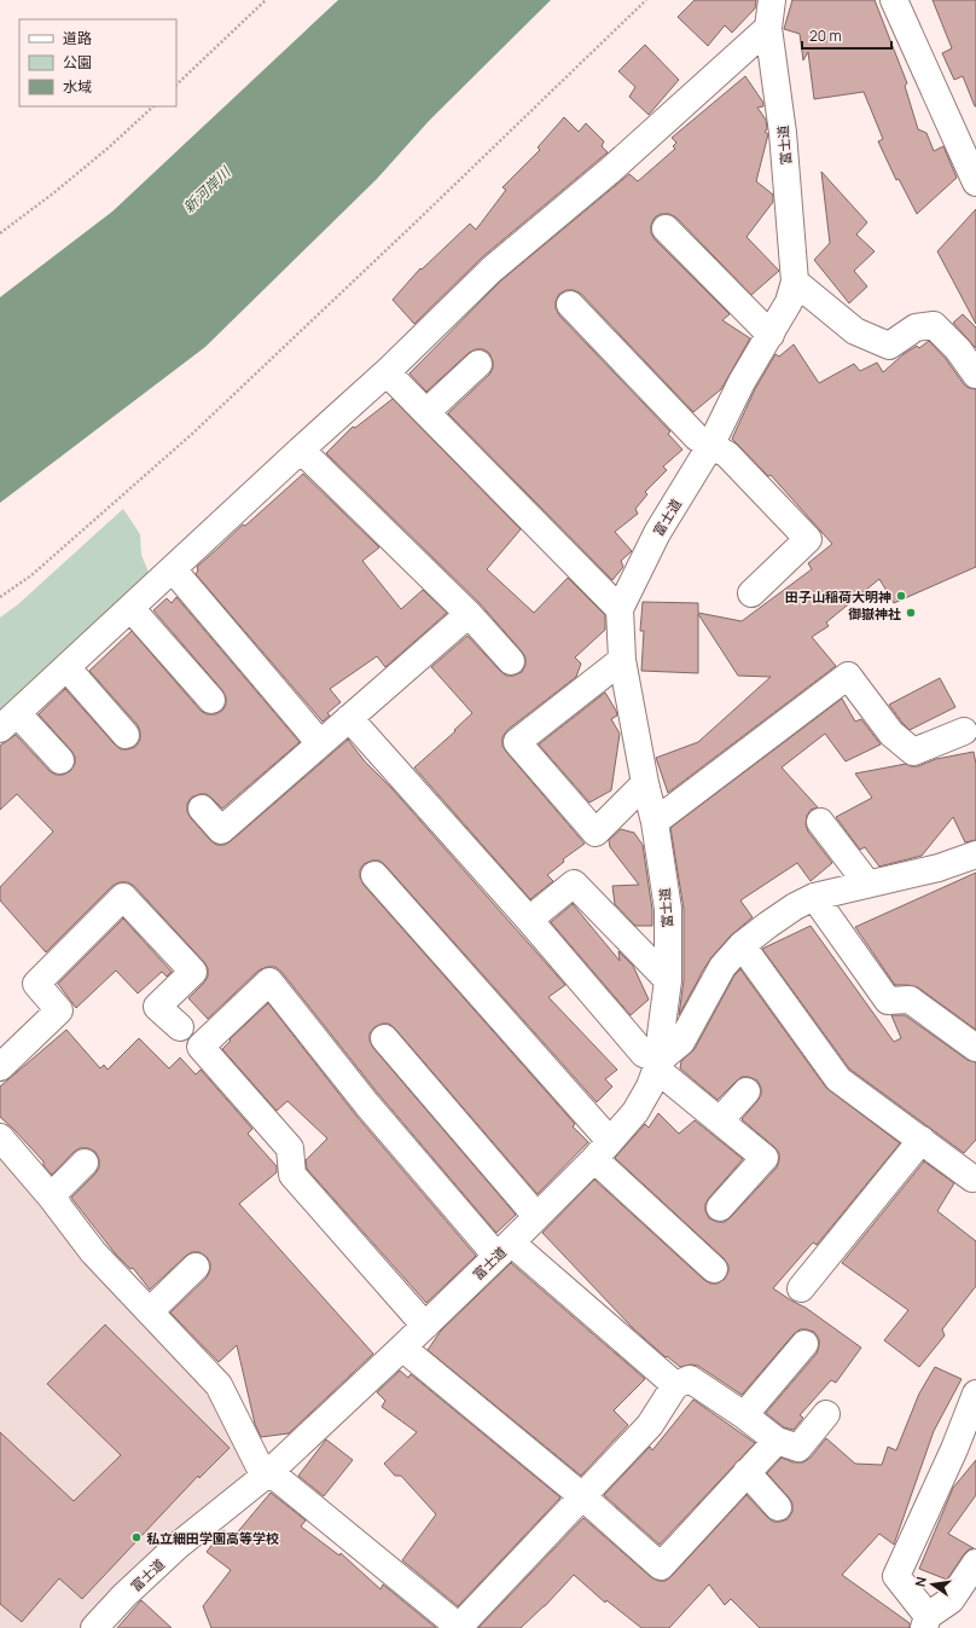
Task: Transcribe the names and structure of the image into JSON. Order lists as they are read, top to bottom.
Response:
{
  "streets": {
    "street": ["富士道"]
  },
  "water": ["新河岸川"],
  "places": ["田子山稲荷大明神", "御嶽神社", "私立細田学園高等学校"],
  "legend": ["道路", "公園", "水域"],
  "scale_bar": "20 m",
  "north": "left"
}
